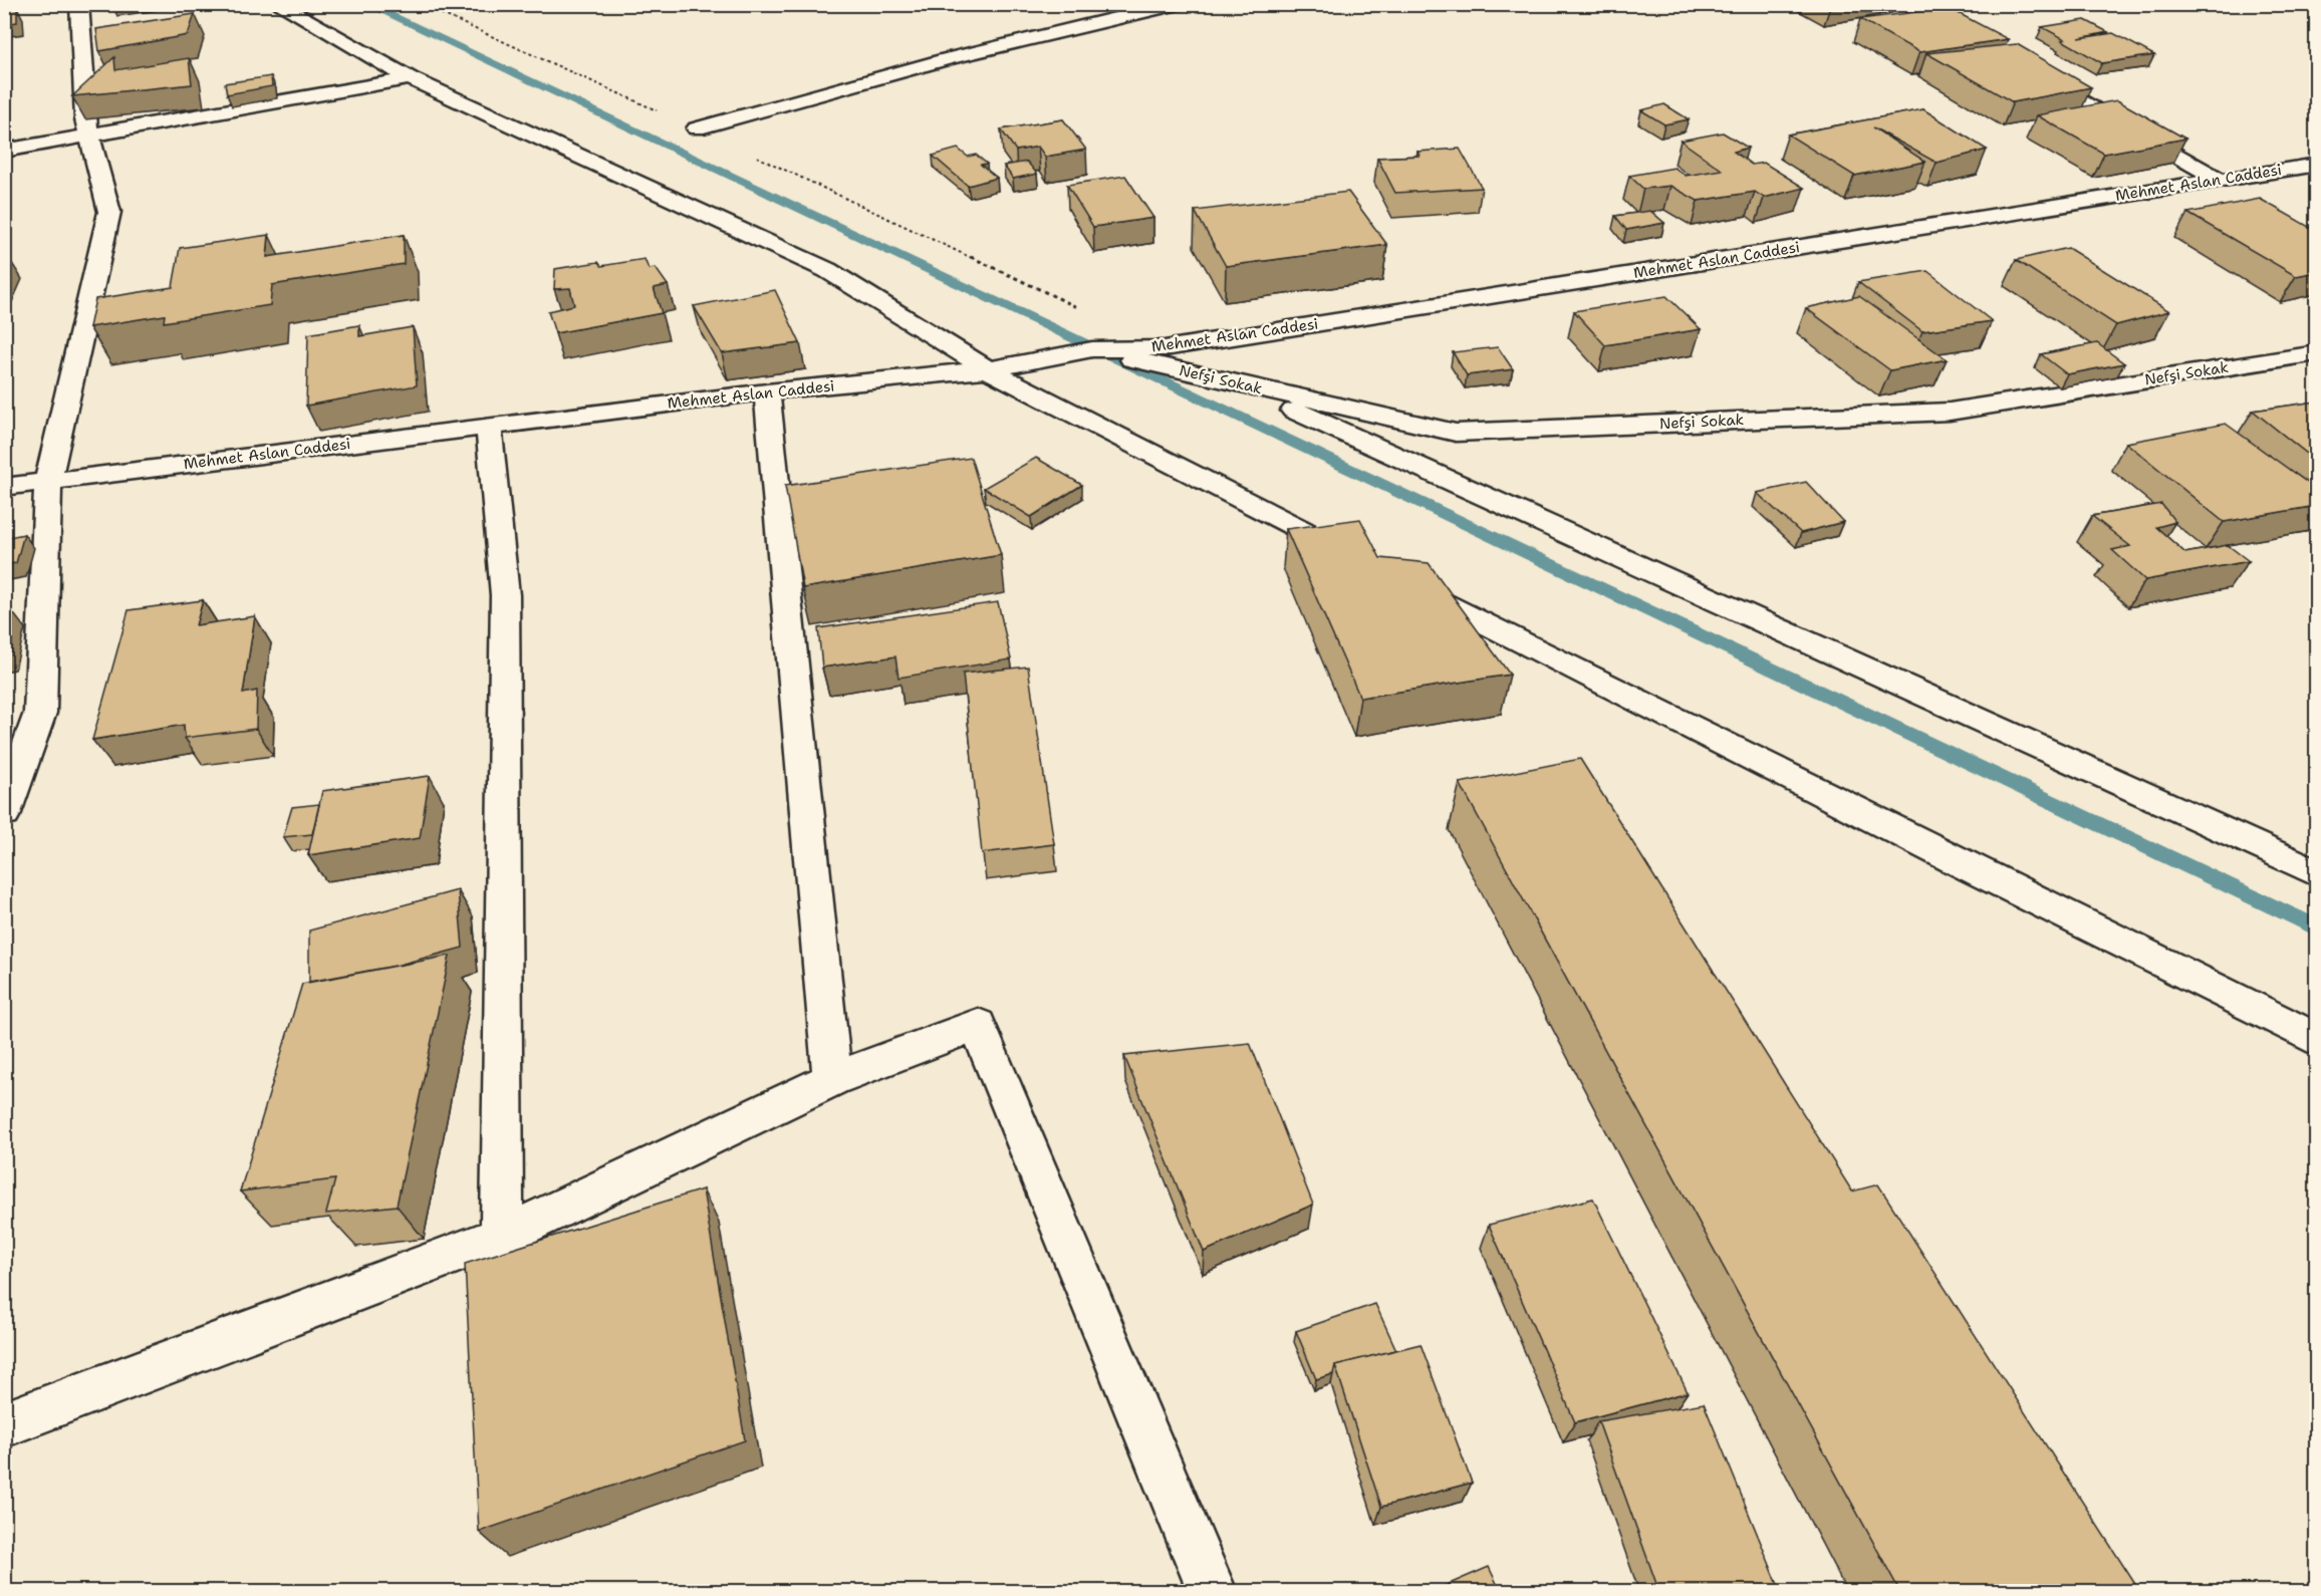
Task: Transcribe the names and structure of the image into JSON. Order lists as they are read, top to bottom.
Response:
{
  "streets": {
    "street": ["Mehmet Aslan Caddesi", "Nefşi Sokak"]
  },
  "crossings": [
    ["Mehmet Aslan Caddesi", "Nefşi Sokak"]
  ]
}
